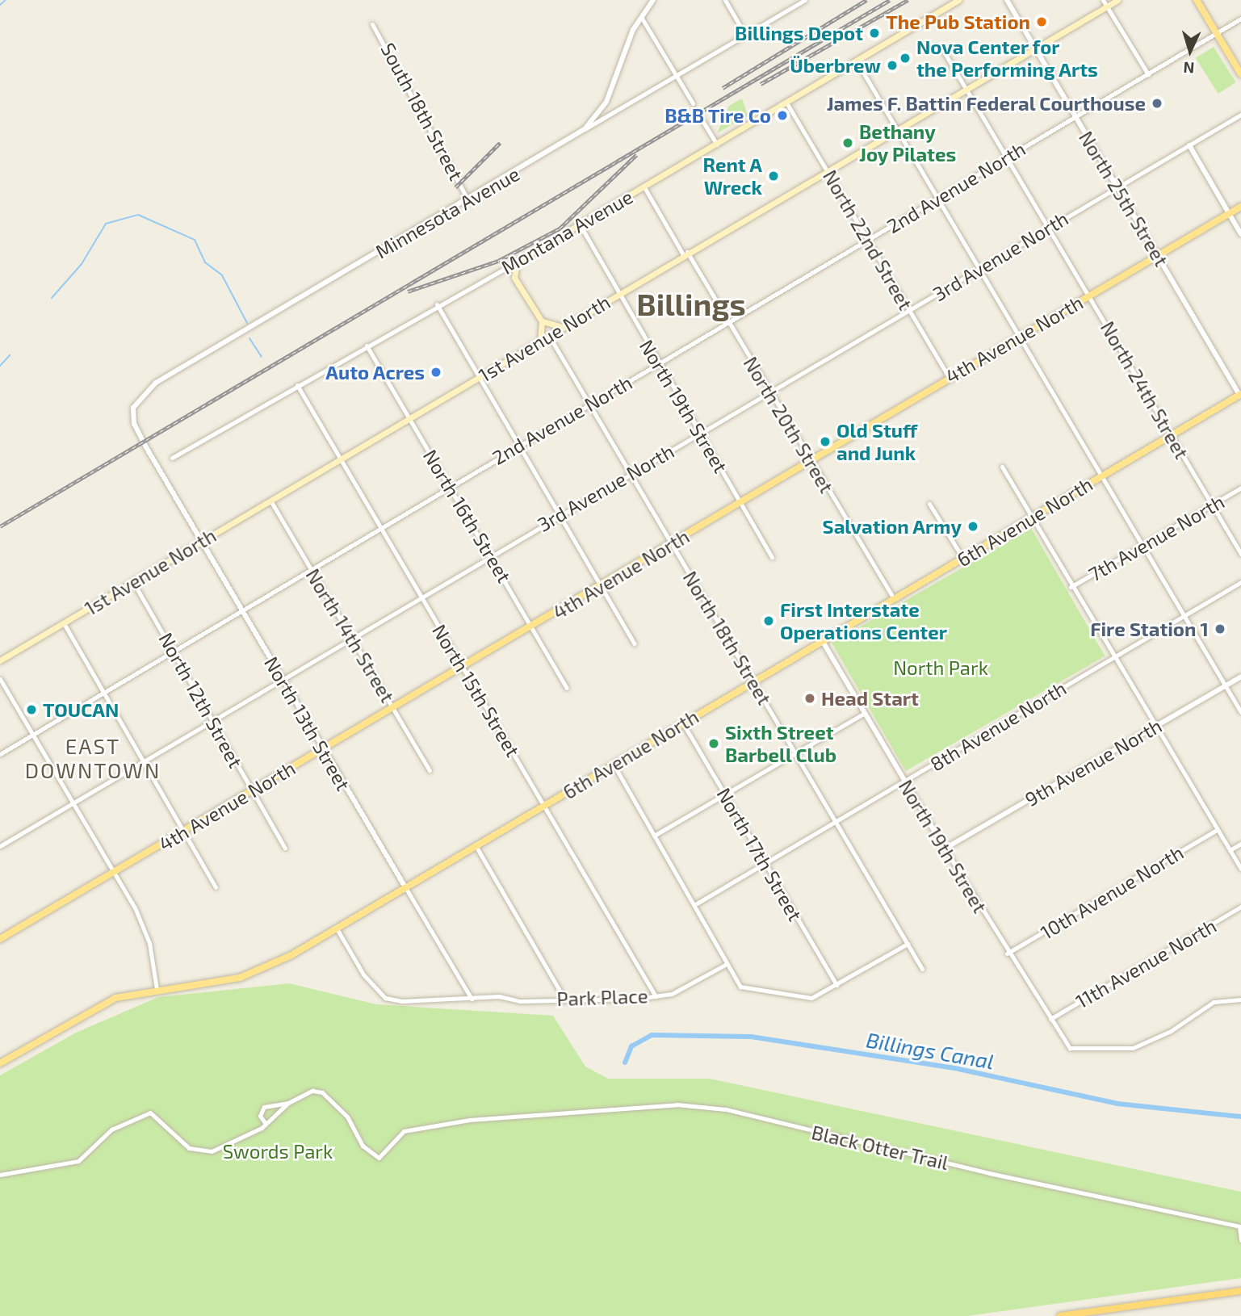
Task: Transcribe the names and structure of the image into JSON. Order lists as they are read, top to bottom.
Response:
{
  "streets": {
    "main road": [
      "Montana Avenue",
      "1st Avenue North",
      "4th Avenue North",
      "6th Avenue North"
    ],
    "street": [
      "South 18th Street",
      "2nd Avenue North",
      "North 25th Street",
      "Minnesota Avenue",
      "North 22nd Street",
      "3rd Avenue North",
      "North 24th Street",
      "North 19th Street",
      "North 20th Street",
      "North 16th Street",
      "7th Avenue North",
      "North 14th Street",
      "North 18th Street",
      "North 15th Street",
      "North 12th Street",
      "North 13th Street",
      "8th Avenue North",
      "9th Avenue North",
      "North 17th Street",
      "10th Avenue North",
      "11th Avenue North",
      "Park Place",
      "Black Otter Trail"
    ]
  },
  "crossings": [
    ["South 18th Street", "Minnesota Avenue"],
    ["2nd Avenue North", "North 25th Street"],
    ["2nd Avenue North", "North 22nd Street"],
    ["2nd Avenue North", "North 24th Street"],
    ["2nd Avenue North", "North 19th Street"],
    ["2nd Avenue North", "North 20th Street"],
    ["2nd Avenue North", "North 16th Street"],
    ["2nd Avenue North", "North 14th Street"],
    ["2nd Avenue North", "North 18th Street"],
    ["2nd Avenue North", "North 15th Street"],
    ["2nd Avenue North", "North 12th Street"],
    ["2nd Avenue North", "North 13th Street"],
    ["North 25th Street", "3rd Avenue North"],
    ["North 25th Street", "1st Avenue North"],
    ["North 25th Street", "4th Avenue North"],
    ["North 25th Street", "6th Avenue North"],
    ["Minnesota Avenue", "North 13th Street"],
    ["Montana Avenue", "North 22nd Street"],
    ["Montana Avenue", "North 19th Street"],
    ["Montana Avenue", "North 20th Street"],
    ["Montana Avenue", "North 16th Street"],
    ["Montana Avenue", "North 15th Street"],
    ["North 22nd Street", "3rd Avenue North"],
    ["North 22nd Street", "1st Avenue North"],
    ["North 22nd Street", "4th Avenue North"],
    ["3rd Avenue North", "North 24th Street"],
    ["3rd Avenue North", "North 19th Street"],
    ["3rd Avenue North", "North 20th Street"],
    ["3rd Avenue North", "North 16th Street"],
    ["3rd Avenue North", "North 14th Street"],
    ["3rd Avenue North", "North 18th Street"],
    ["3rd Avenue North", "North 15th Street"],
    ["3rd Avenue North", "North 12th Street"],
    ["3rd Avenue North", "North 13th Street"],
    ["1st Avenue North", "North 24th Street"],
    ["1st Avenue North", "North 19th Street"],
    ["1st Avenue North", "North 20th Street"],
    ["1st Avenue North", "North 16th Street"],
    ["1st Avenue North", "North 14th Street"],
    ["1st Avenue North", "North 18th Street"],
    ["1st Avenue North", "North 15th Street"],
    ["1st Avenue North", "North 12th Street"],
    ["1st Avenue North", "North 13th Street"],
    ["4th Avenue North", "North 24th Street"],
    ["4th Avenue North", "North 19th Street"],
    ["4th Avenue North", "North 20th Street"],
    ["4th Avenue North", "North 16th Street"],
    ["4th Avenue North", "North 14th Street"],
    ["4th Avenue North", "North 18th Street"],
    ["4th Avenue North", "North 15th Street"],
    ["4th Avenue North", "North 12th Street"],
    ["4th Avenue North", "North 13th Street"],
    ["North 24th Street", "6th Avenue North"],
    ["North 24th Street", "7th Avenue North"],
    ["North 19th Street", "6th Avenue North"],
    ["North 19th Street", "8th Avenue North"],
    ["North 19th Street", "9th Avenue North"],
    ["North 19th Street", "10th Avenue North"],
    ["North 19th Street", "11th Avenue North"],
    ["North 20th Street", "6th Avenue North"],
    ["6th Avenue North", "North 18th Street"],
    ["6th Avenue North", "North 15th Street"],
    ["6th Avenue North", "North 13th Street"],
    ["6th Avenue North", "North 17th Street"],
    ["6th Avenue North", "Park Place"],
    ["North 18th Street", "8th Avenue North"],
    ["North 15th Street", "Park Place"],
    ["North 13th Street", "Park Place"],
    ["8th Avenue North", "North 17th Street"]
  ],
  "districts": ["Billings", "EAST DOWNTOWN"],
  "water": ["Billings Canal"],
  "parks": ["North Park", "Swords Park"],
  "places": [
    "The Pub Station",
    "Billings Depot",
    "Nova Center for the Performing Arts",
    "Überbrew",
    "James F. Battin Federal Courthouse",
    "B&B Tire Co",
    "Bethany Joy Pilates",
    "Rent A Wreck",
    "Auto Acres",
    "Old Stuff and Junk",
    "Salvation Army",
    "First Interstate Operations Center",
    "Fire Station 1",
    "Head Start",
    "TOUCAN",
    "Sixth Street Barbell Club"
  ],
  "north": "bottom"
}
